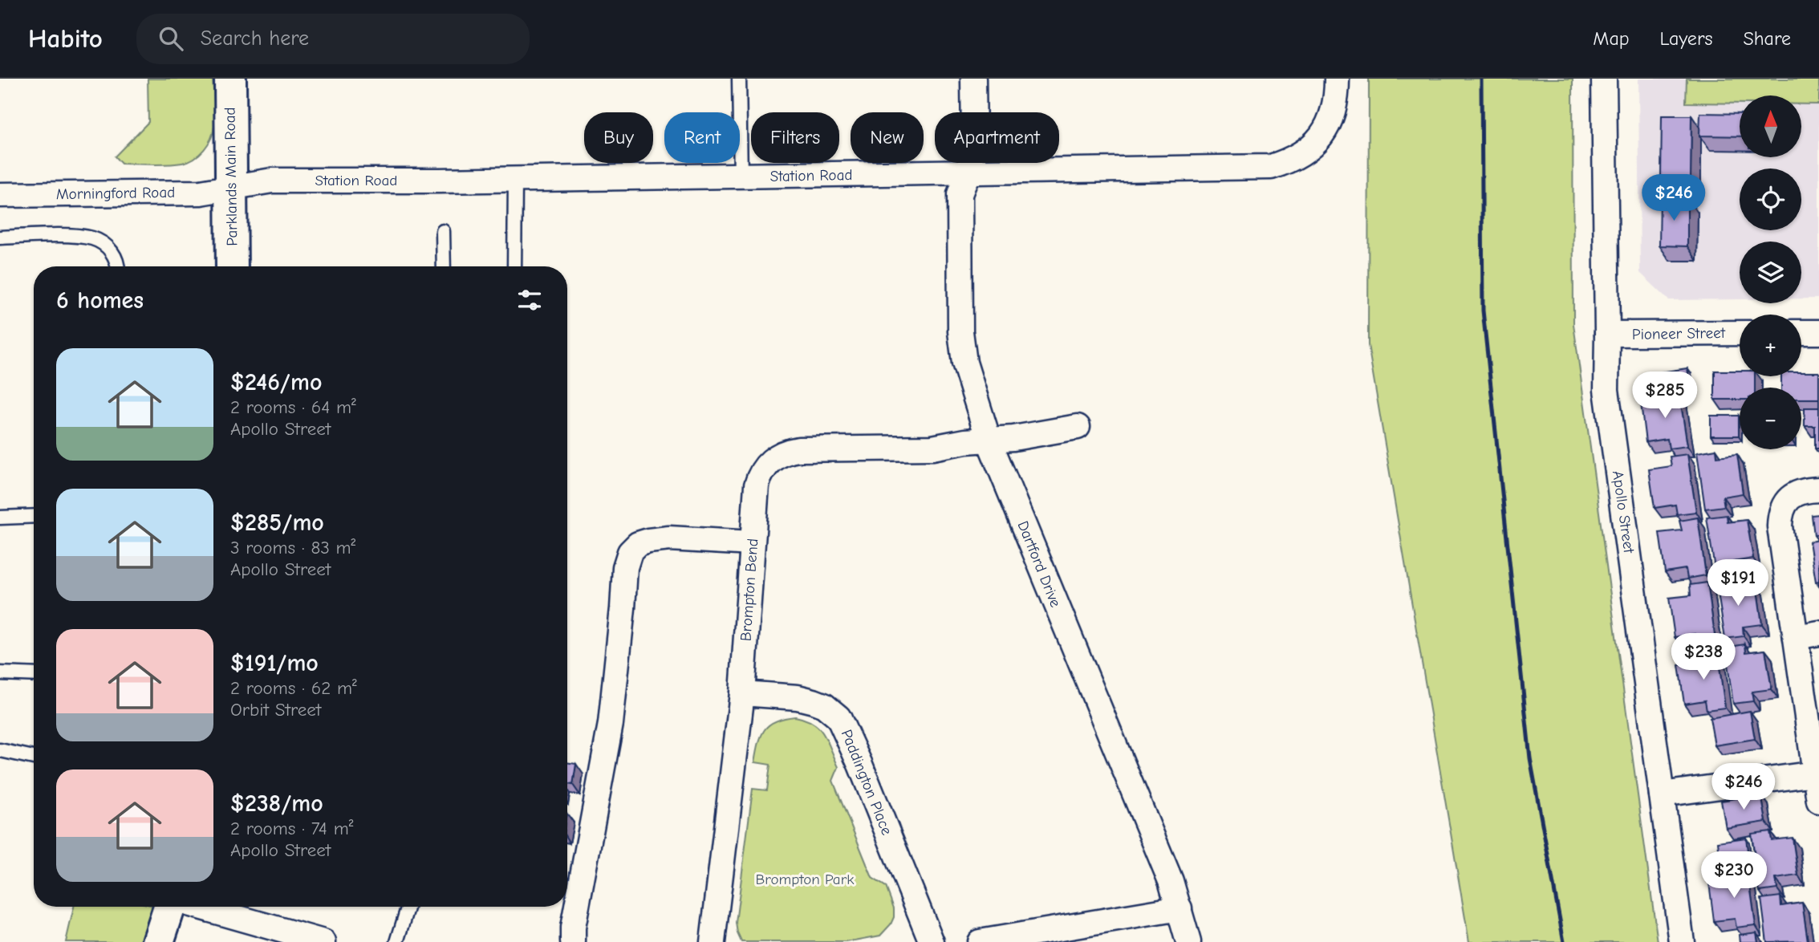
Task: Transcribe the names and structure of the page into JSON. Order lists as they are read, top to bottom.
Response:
{
  "streets": {
    "street": [
      "Station Road",
      "Parklands Main Road",
      "Morningford Road",
      "Pioneer Street",
      "Apollo Street",
      "Dartford Drive",
      "Brompton Bend",
      "Paddington Place"
    ]
  },
  "crossings": [
    ["Station Road", "Parklands Main Road"],
    ["Station Road", "Morningford Road"],
    ["Station Road", "Dartford Drive"],
    ["Parklands Main Road", "Morningford Road"],
    ["Pioneer Street", "Apollo Street"],
    ["Dartford Drive", "Brompton Bend"],
    ["Brompton Bend", "Paddington Place"]
  ],
  "parks": ["Brompton Park"],
  "north": "top",
  "page": {
    "header": "Habito",
    "search": "Search here",
    "nav": ["Map", "Layers", "Share"],
    "map_buttons": ["+", "−"],
    "chip": [
      "Buy",
      "Rent",
      "Filters",
      "New",
      "Apartment"
    ],
    "price": [
      "$246",
      "$285",
      "$191",
      "$238",
      "$246",
      "$230"
    ],
    "heading": "6 homes",
    "list": [
      {
        "name": "$246/mo",
        "note": "2 rooms · 64 m² · Apollo Street"
      },
      {
        "name": "$285/mo",
        "note": "3 rooms · 83 m² · Apollo Street"
      },
      {
        "name": "$191/mo",
        "note": "2 rooms · 62 m² · Orbit Street"
      },
      {
        "name": "$238/mo",
        "note": "2 rooms · 74 m² · Apollo Street"
      }
    ]
  }
}
